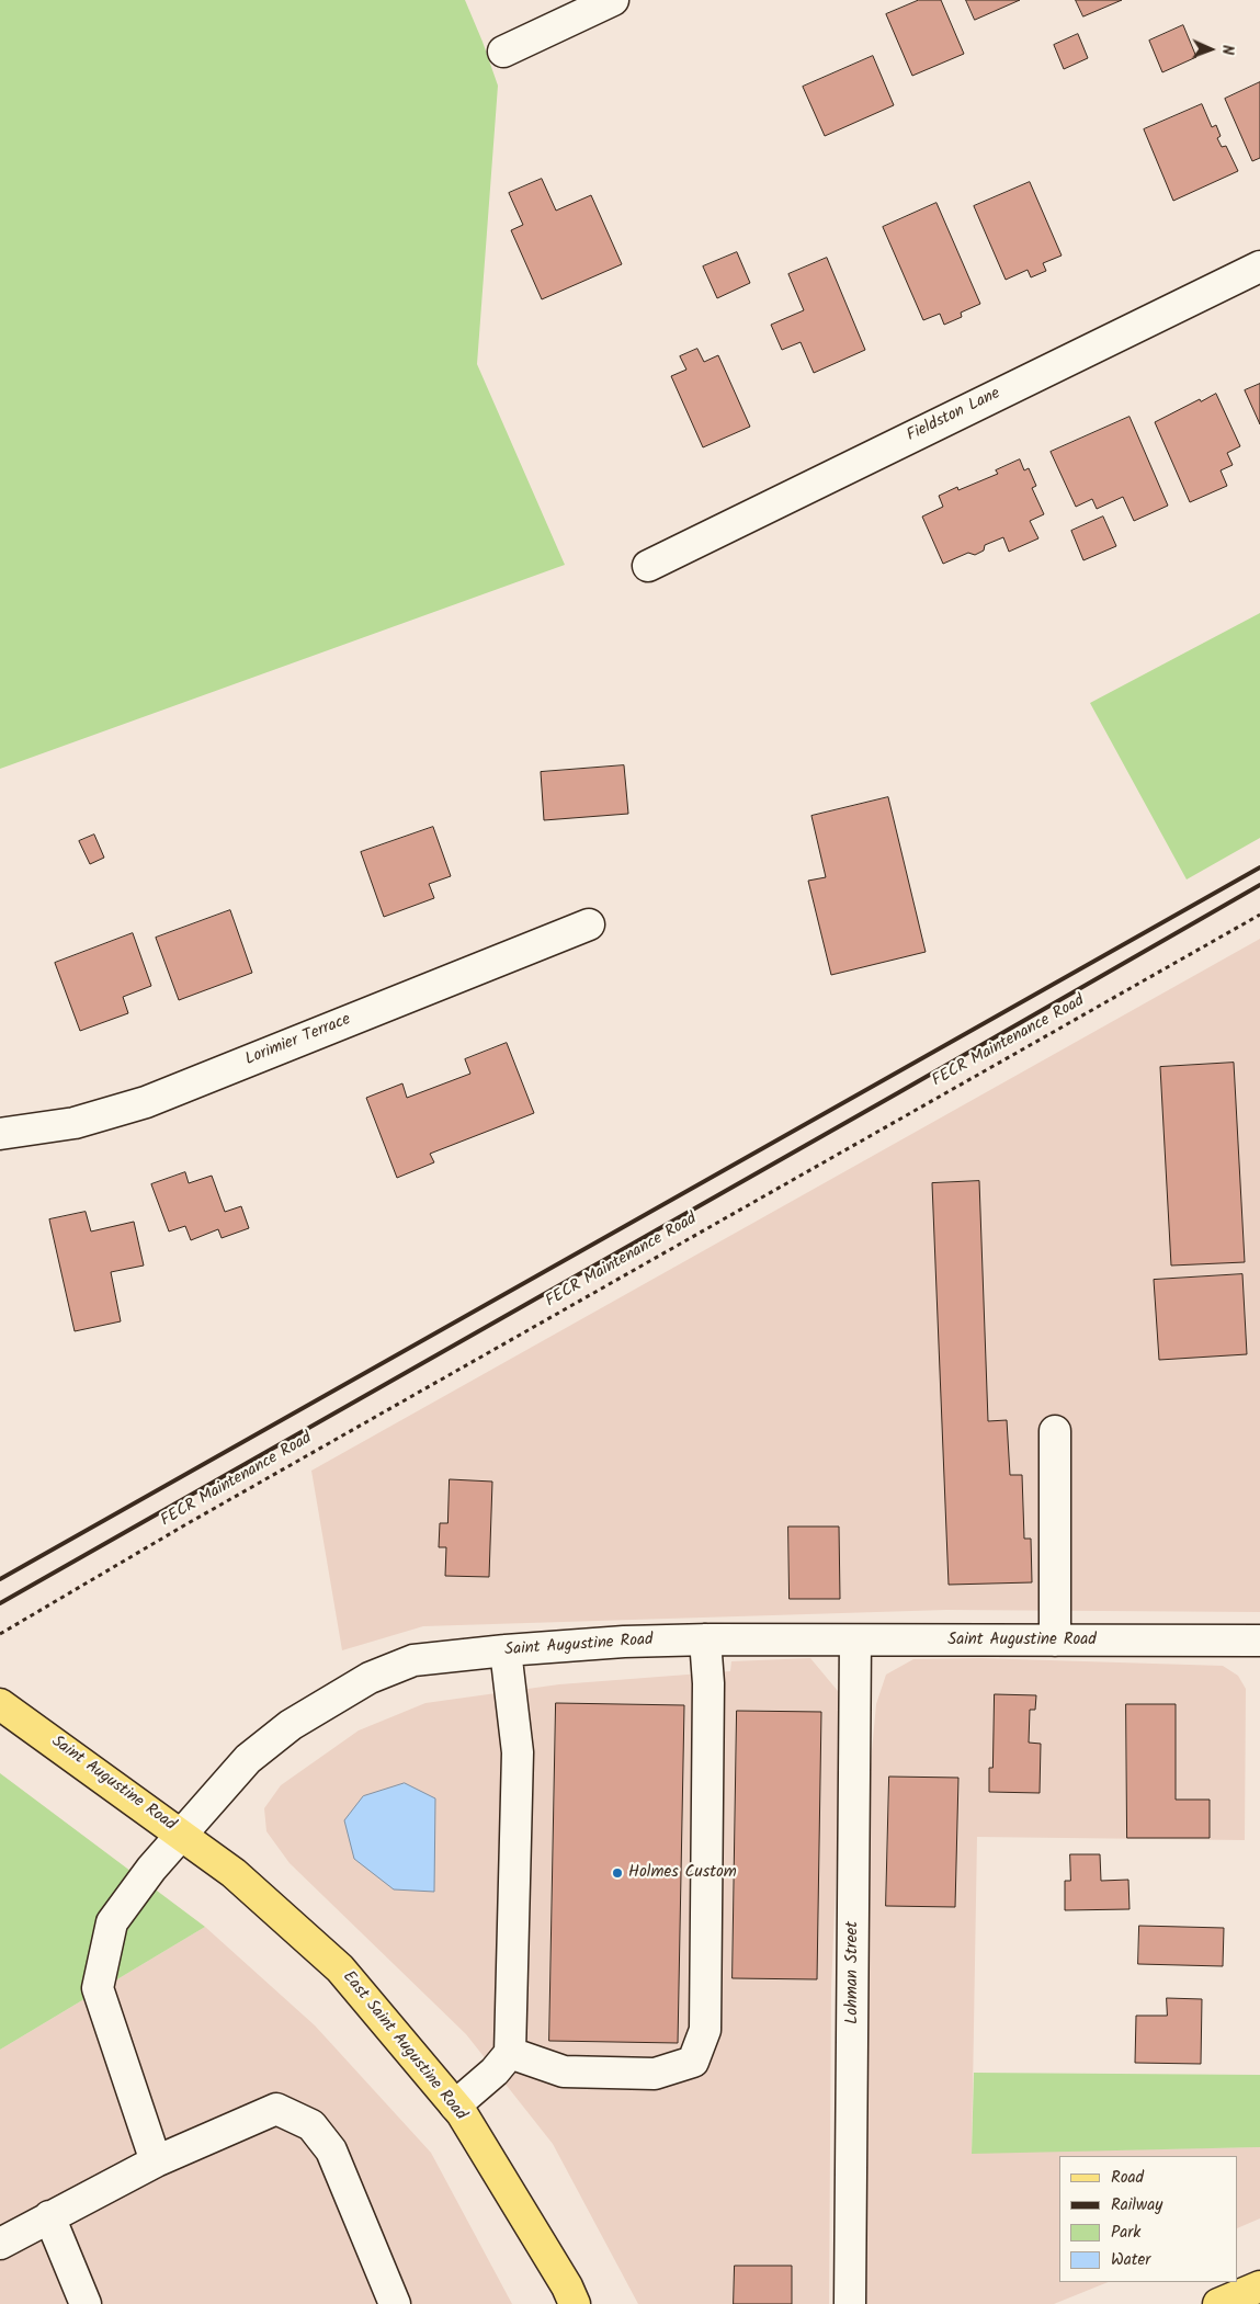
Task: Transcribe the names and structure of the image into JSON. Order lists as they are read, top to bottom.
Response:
{
  "streets": {
    "main road": ["Saint Augustine Road", "East Saint Augustine Road"],
    "street": ["Fieldston Lane", "Lorimier Terrace", "Lohman Street"],
    "path": ["FECR Maintenance Road"]
  },
  "crossings": [
    ["Saint Augustine Road", "Lohman Street"],
    ["Saint Augustine Road", "East Saint Augustine Road"]
  ],
  "places": ["Holmes Custom"],
  "legend": [
    "Road",
    "Railway",
    "Park",
    "Water"
  ],
  "north": "right"
}
